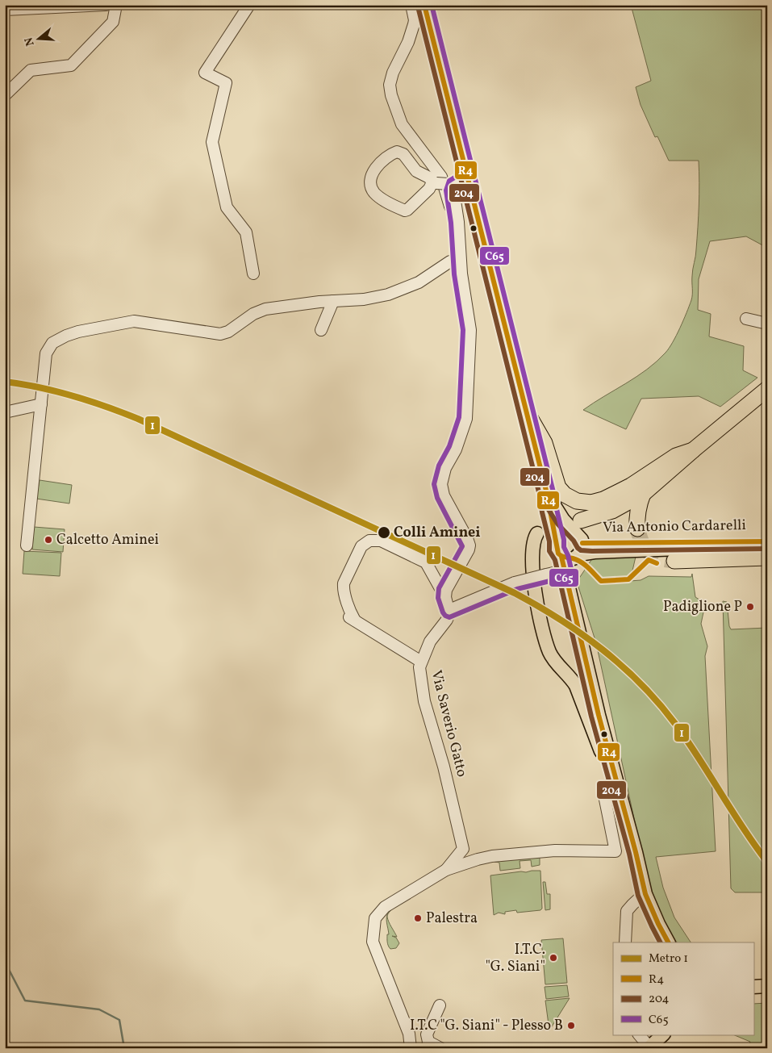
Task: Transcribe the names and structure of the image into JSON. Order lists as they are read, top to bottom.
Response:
{
  "streets": {
    "main road": ["Via Antonio Cardarelli"],
    "street": ["Via Saverio Gatto"]
  },
  "places": [
    "Colli Aminei",
    "Calcetto Aminei",
    "Padiglione P",
    "Palestra",
    "I.T.C. \"G. Siani\"",
    "I.T.C \"G. Siani\" - Plesso B"
  ],
  "lines": [
    "transit line R4",
    "transit line C65",
    "transit line 204",
    "metro line 1"
  ],
  "legend": [
    "Metro 1",
    "R4",
    "204",
    "C65"
  ],
  "north": "left"
}
